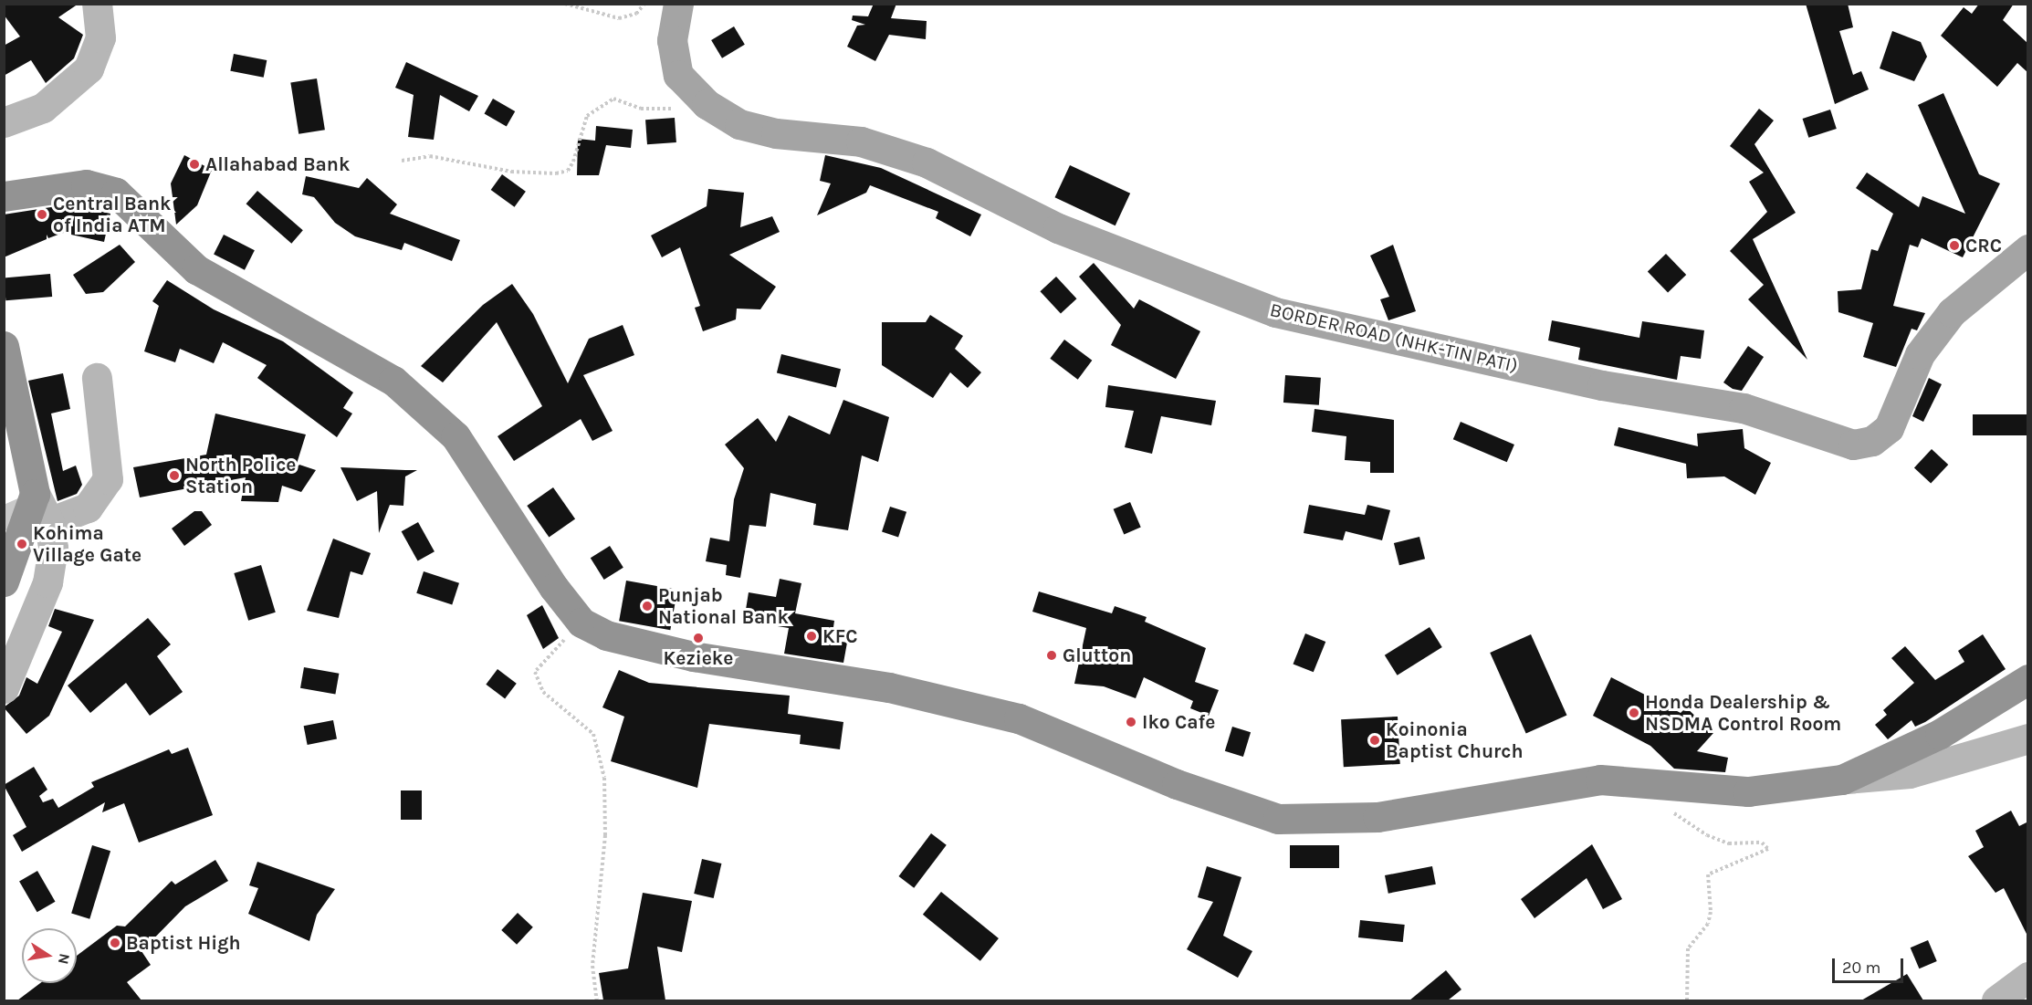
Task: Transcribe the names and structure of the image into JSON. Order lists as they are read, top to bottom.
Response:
{
  "streets": {
    "main road": ["BORDER ROAD (NHK-TIN PATI)"]
  },
  "places": [
    "Allahabad Bank",
    "Central Bank of India ATM",
    "CRC",
    "North Police Station",
    "Kohima Village Gate",
    "Punjab National Bank",
    "KFC",
    "Kezieke",
    "Glutton",
    "Honda Dealership & NSDMA Control Room",
    "Iko Cafe",
    "Koinonia Baptist Church",
    "Baptist High"
  ],
  "scale_bar": "20 m",
  "north": "right"
}
